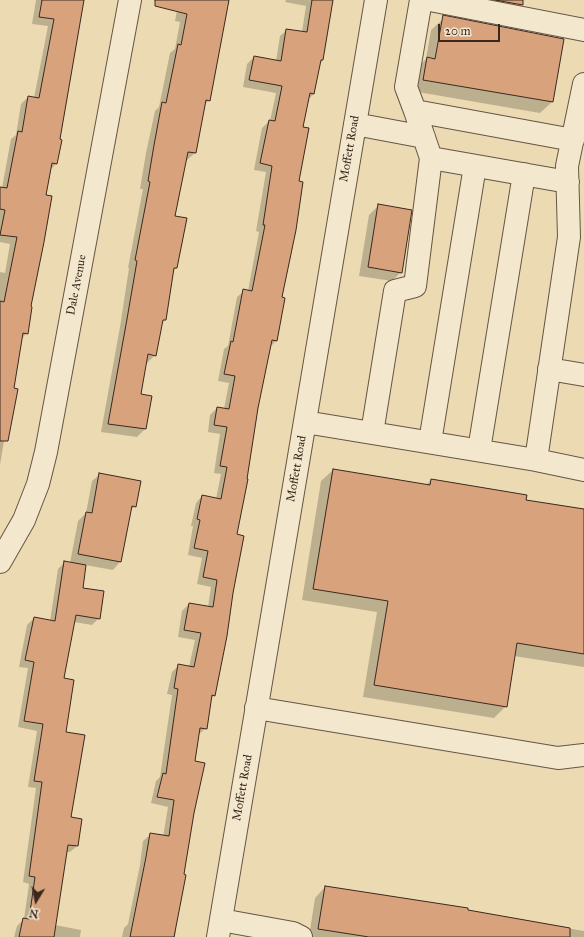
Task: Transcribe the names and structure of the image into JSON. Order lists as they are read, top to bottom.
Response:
{
  "streets": {
    "street": ["Moffett Road", "Dale Avenue"]
  },
  "scale_bar": "20 m",
  "north": "bottom"
}
